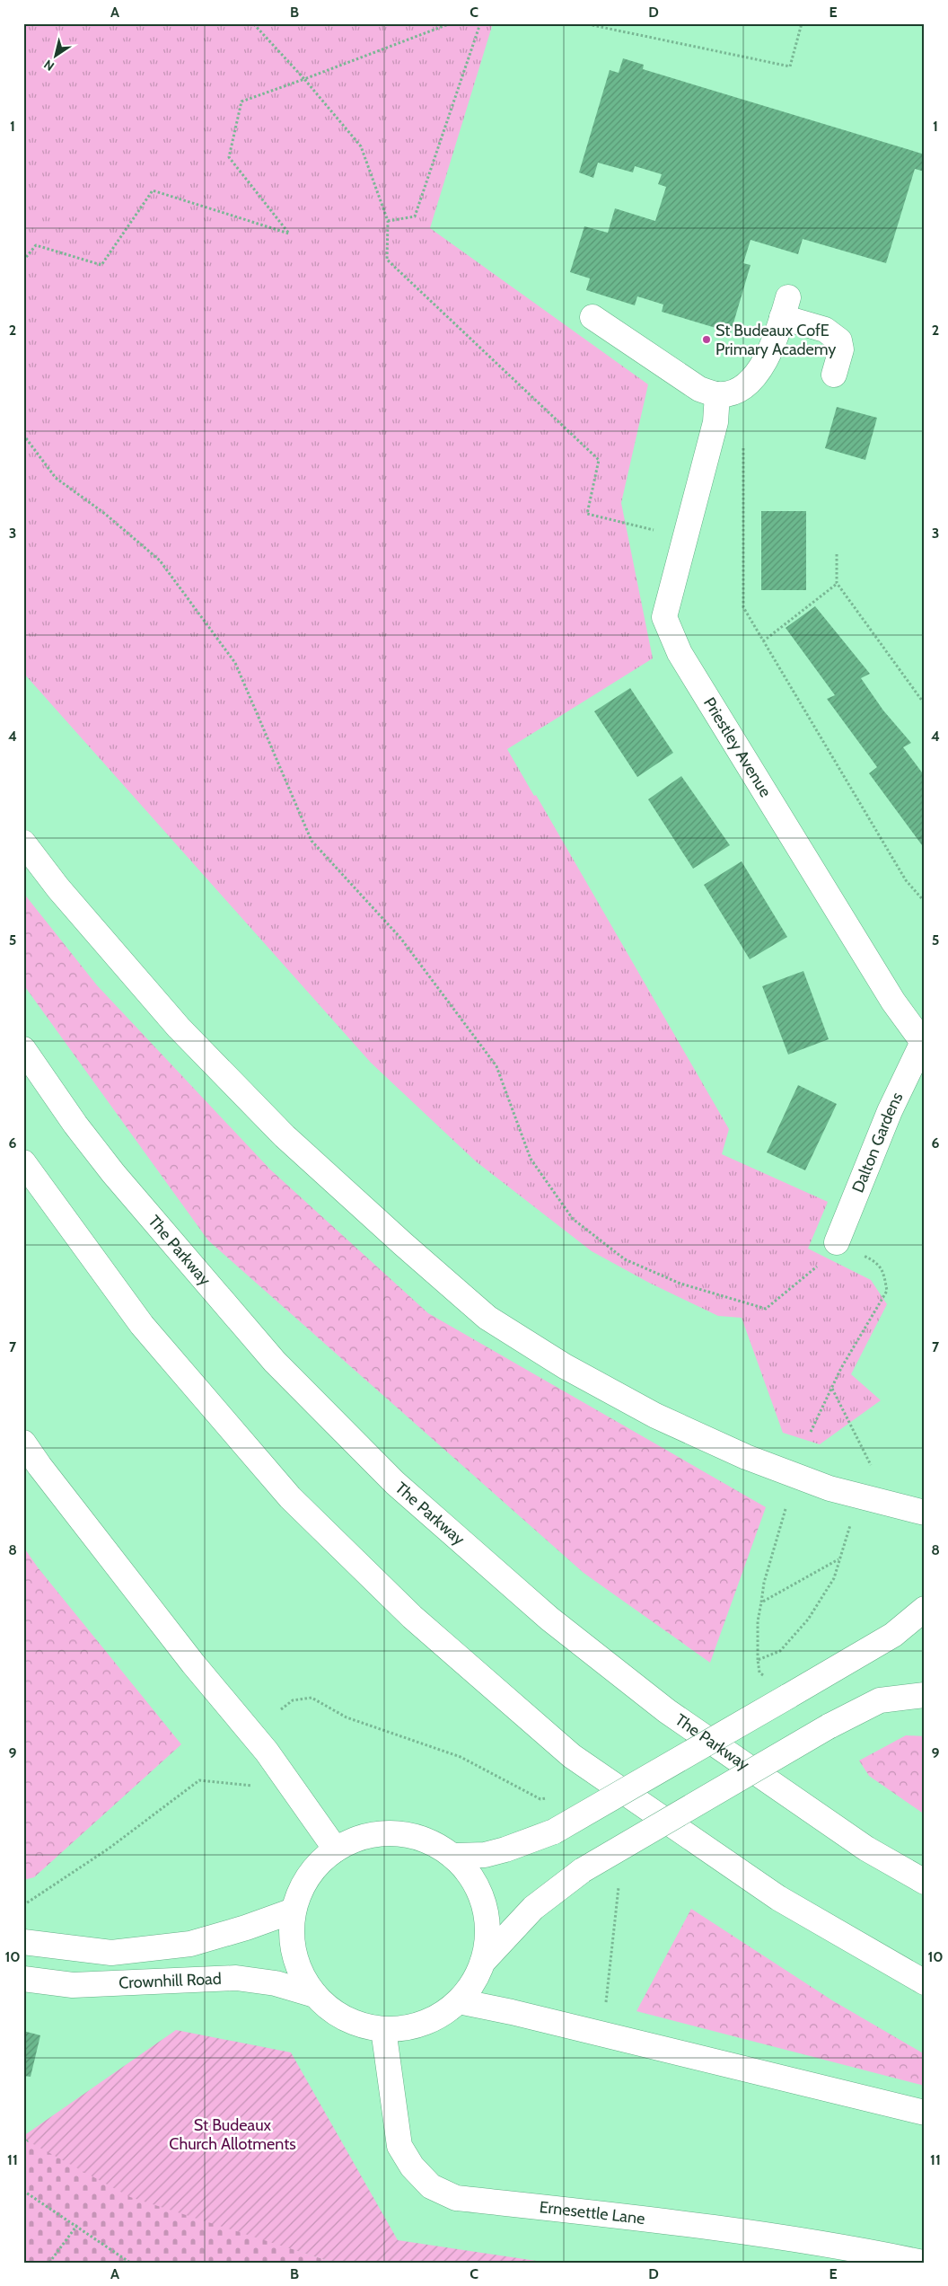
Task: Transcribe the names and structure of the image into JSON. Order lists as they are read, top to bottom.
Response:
{
  "streets": {
    "main road": [
      "Priestley Avenue",
      "Dalton Gardens",
      "The Parkway",
      "Crownhill Road",
      "Ernesettle Lane"
    ]
  },
  "crossings": [
    ["Priestley Avenue", "Dalton Gardens"]
  ],
  "parks": ["St Budeaux Church Allotments"],
  "places": ["St Budeaux CofE Primary Academy"],
  "north": "bottom left",
  "grid": {
    "columns": [
      "A",
      "B",
      "C",
      "D",
      "E"
    ],
    "rows": [
      "1",
      "2",
      "3",
      "4",
      "5",
      "6",
      "7",
      "8",
      "9",
      "10",
      "11"
    ]
  }
}
